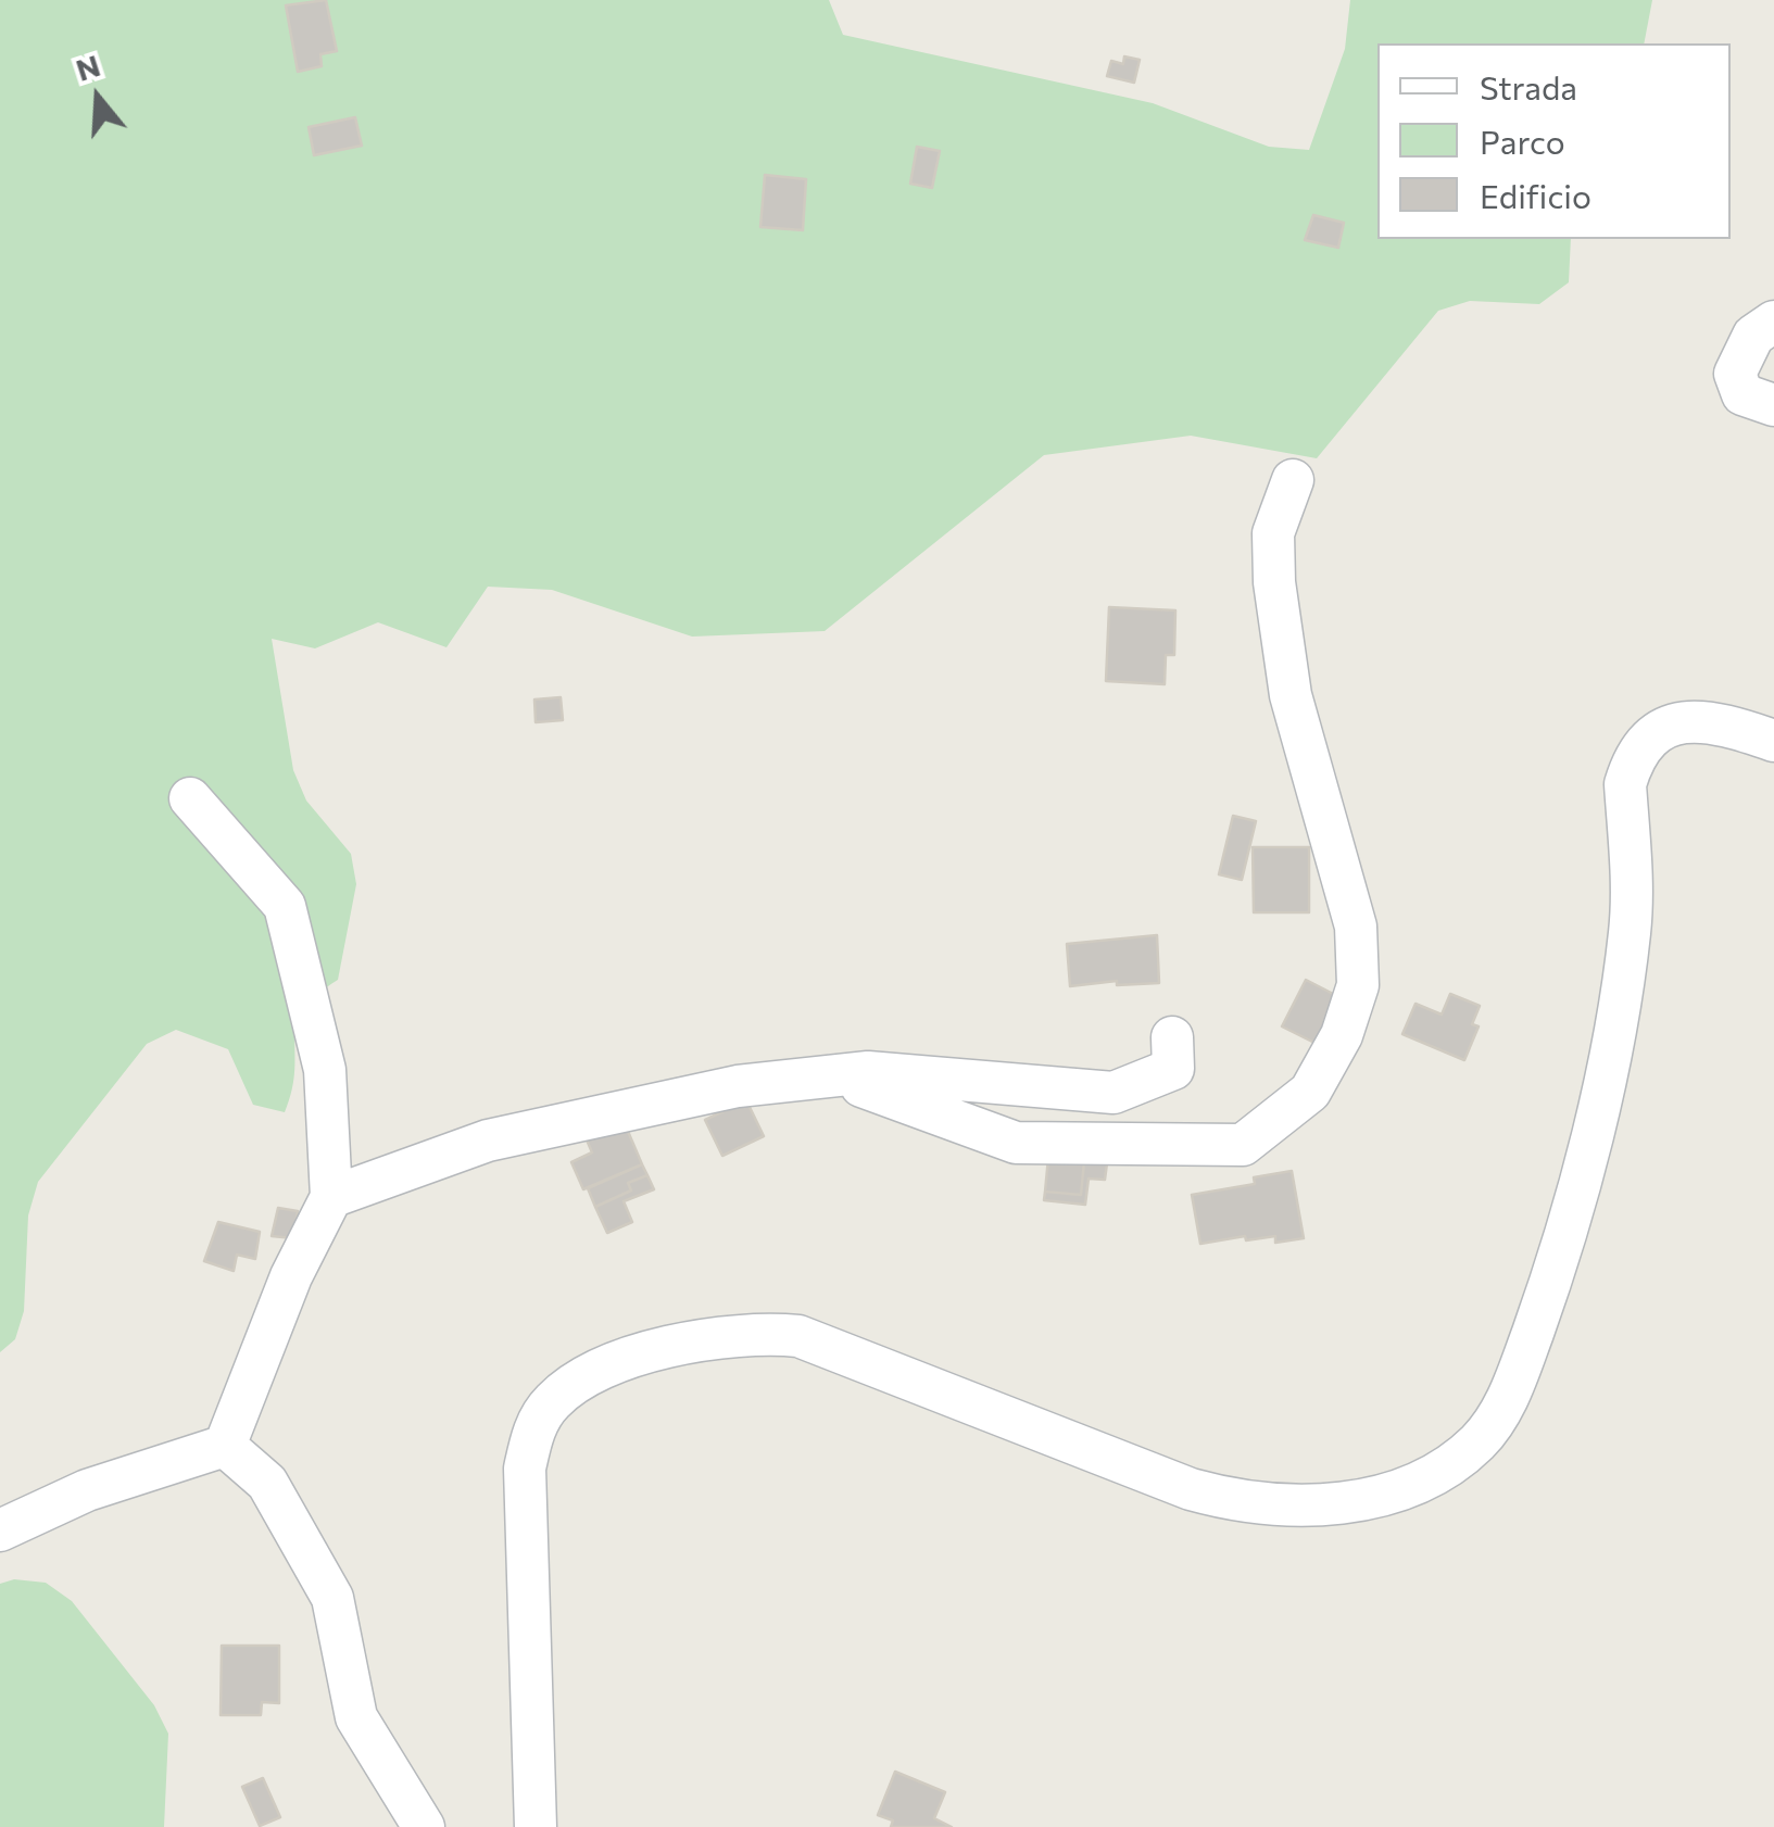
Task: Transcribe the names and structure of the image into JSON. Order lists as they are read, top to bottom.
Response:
{
  "legend": ["Strada", "Parco", "Edificio"],
  "north": "top"
}
